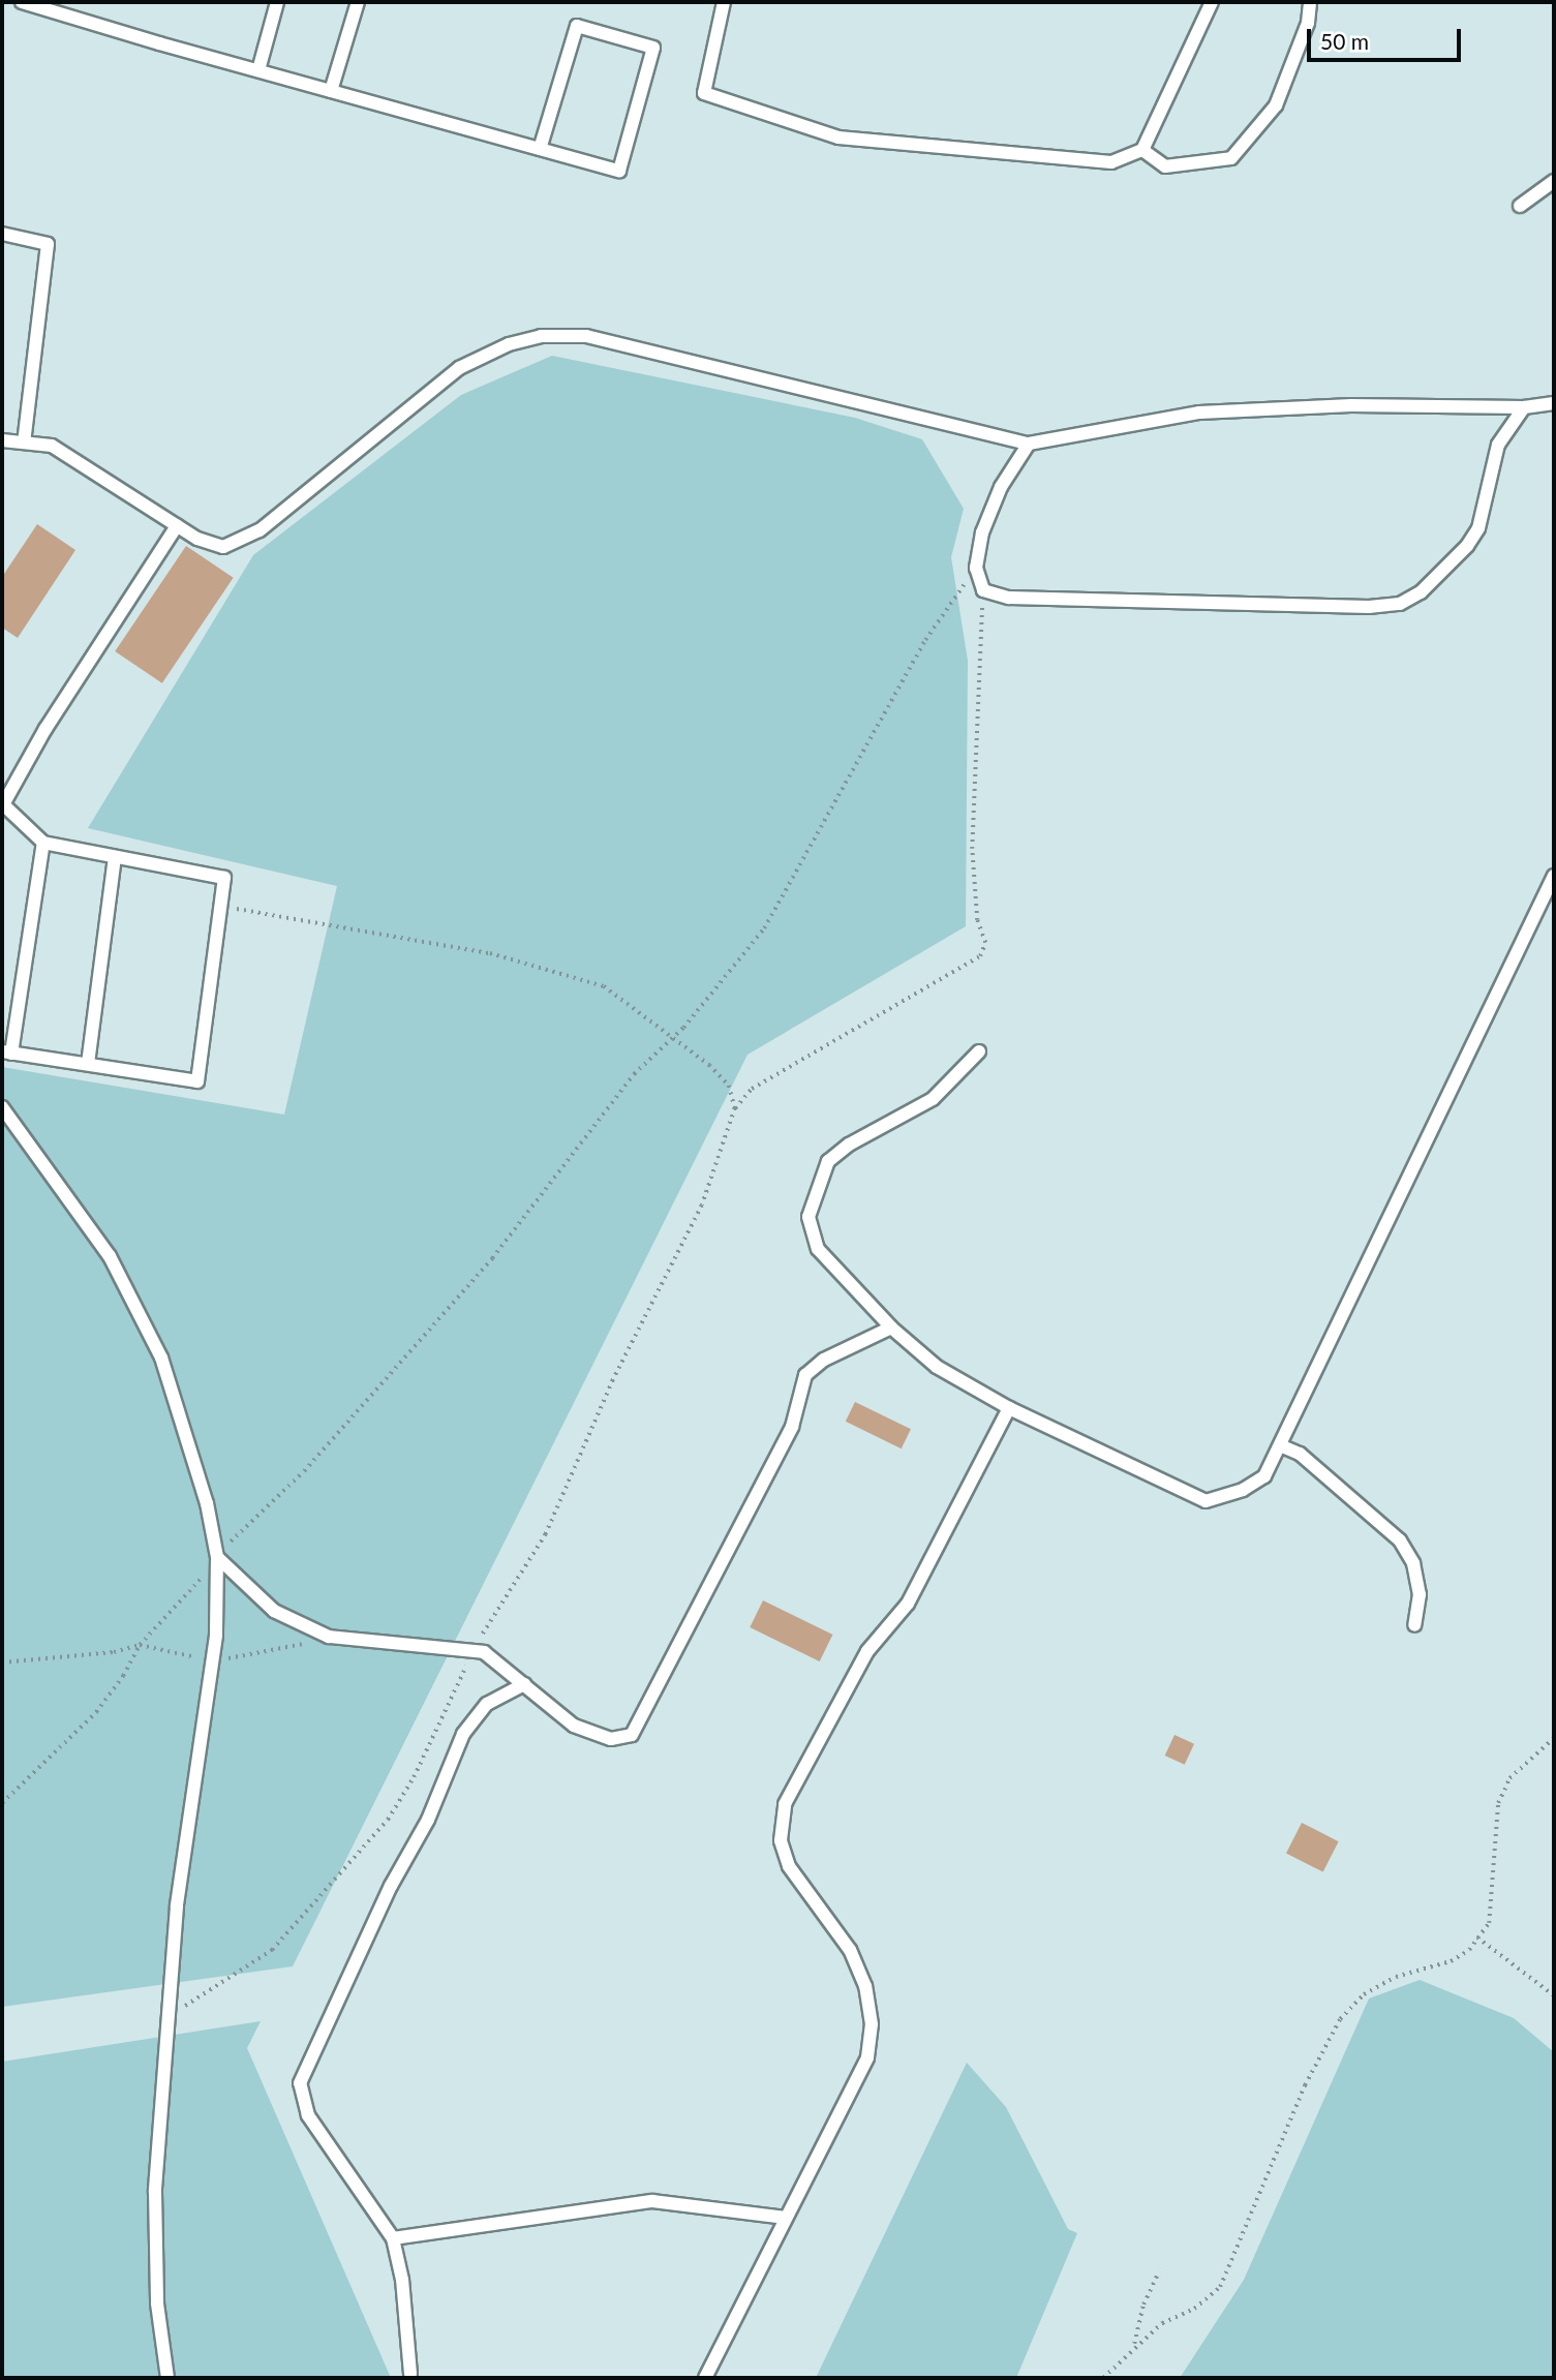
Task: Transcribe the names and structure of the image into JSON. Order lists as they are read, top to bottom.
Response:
{
  "scale_bar": "50 m"
}
